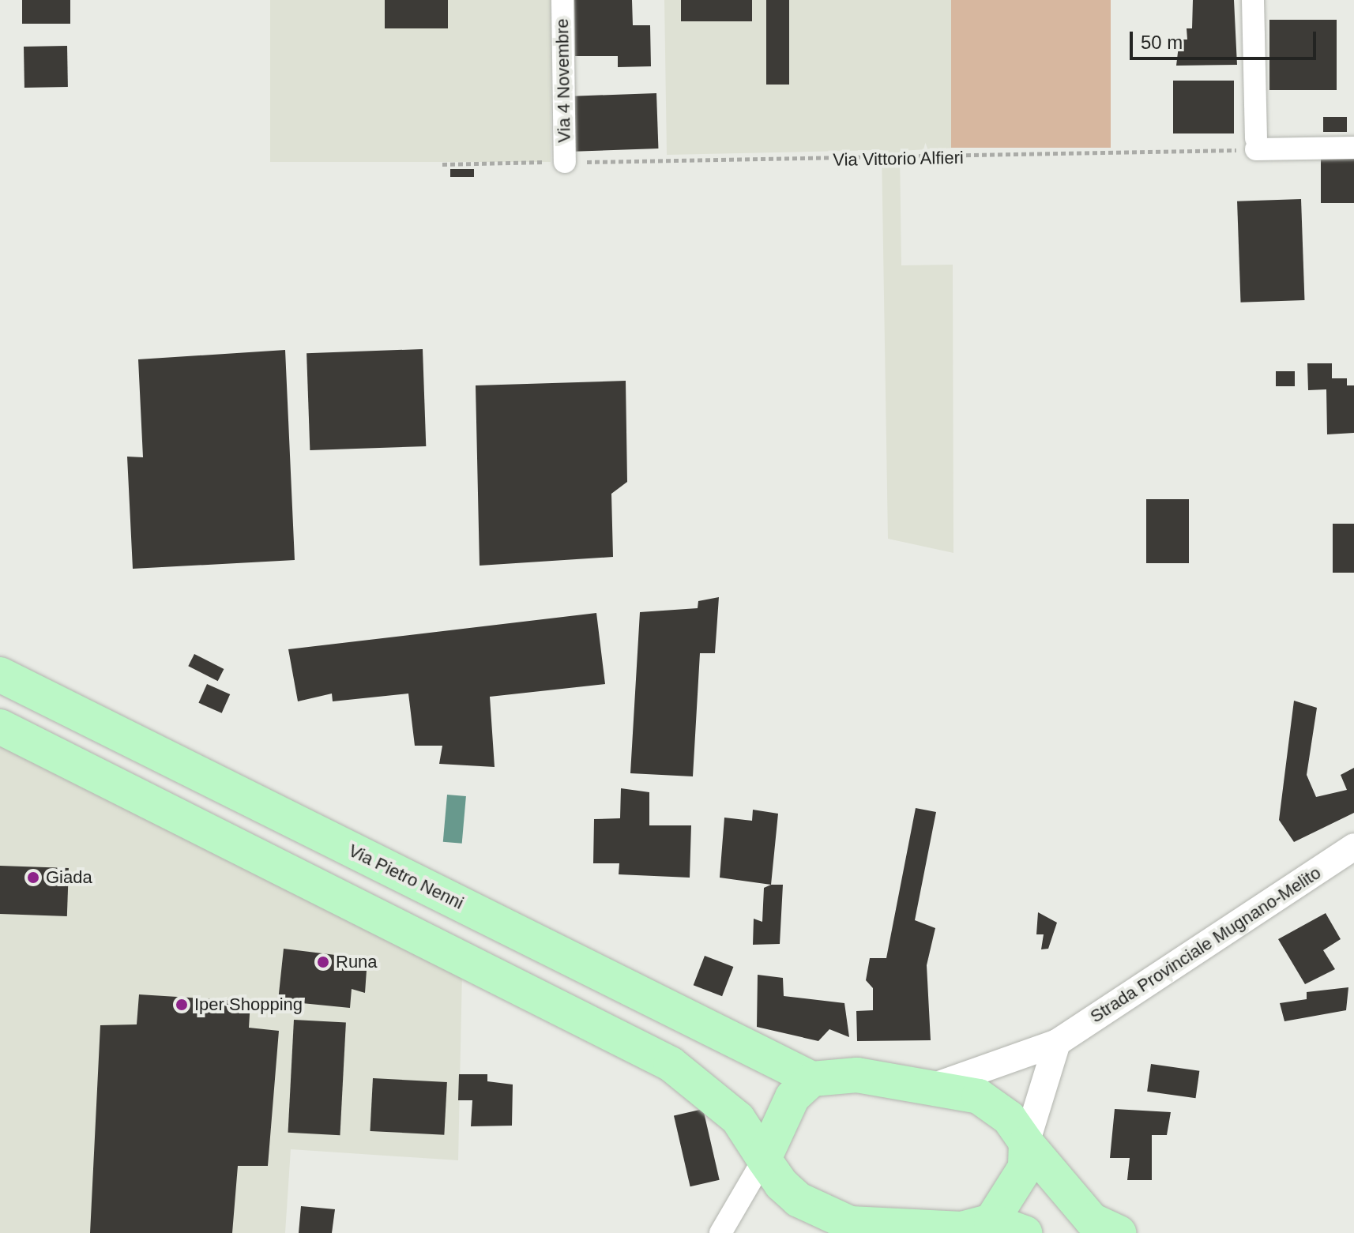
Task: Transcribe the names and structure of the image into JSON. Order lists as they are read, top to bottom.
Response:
{
  "streets": {
    "main road": ["Via Pietro Nenni"],
    "street": ["Via 4 Novembre", "Strada Provinciale Mugnano-Melito"],
    "path": ["Via Vittorio Alfieri"]
  },
  "crossings": [
    ["Via 4 Novembre", "Via Vittorio Alfieri"],
    ["Via Pietro Nenni", "Strada Provinciale Mugnano-Melito"]
  ],
  "places": ["Giada", "Runa", "Iper Shopping"],
  "scale_bar": "50 m"
}
